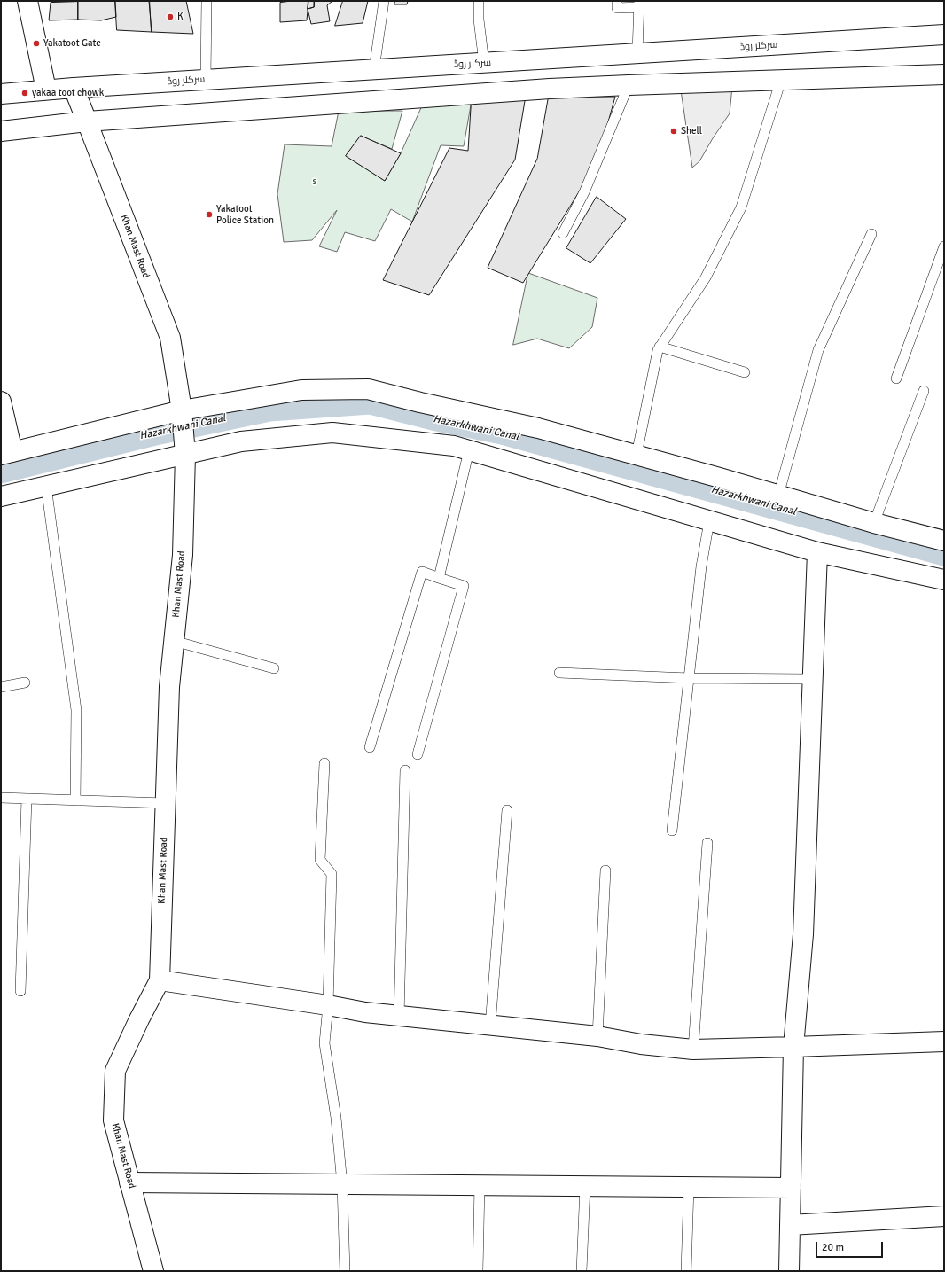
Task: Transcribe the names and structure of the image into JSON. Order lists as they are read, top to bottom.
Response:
{
  "streets": {
    "street": ["سرکلر روڈ", "Khan Mast Road"]
  },
  "crossings": [
    ["سرکلر روڈ", "Khan Mast Road"]
  ],
  "water": ["Hazarkhwani Canal"],
  "parks": ["s"],
  "places": [
    "K",
    "Yakatoot Gate",
    "yakaa toot chowk",
    "Shell",
    "Yakatoot Police Station"
  ],
  "scale_bar": "20 m"
}
